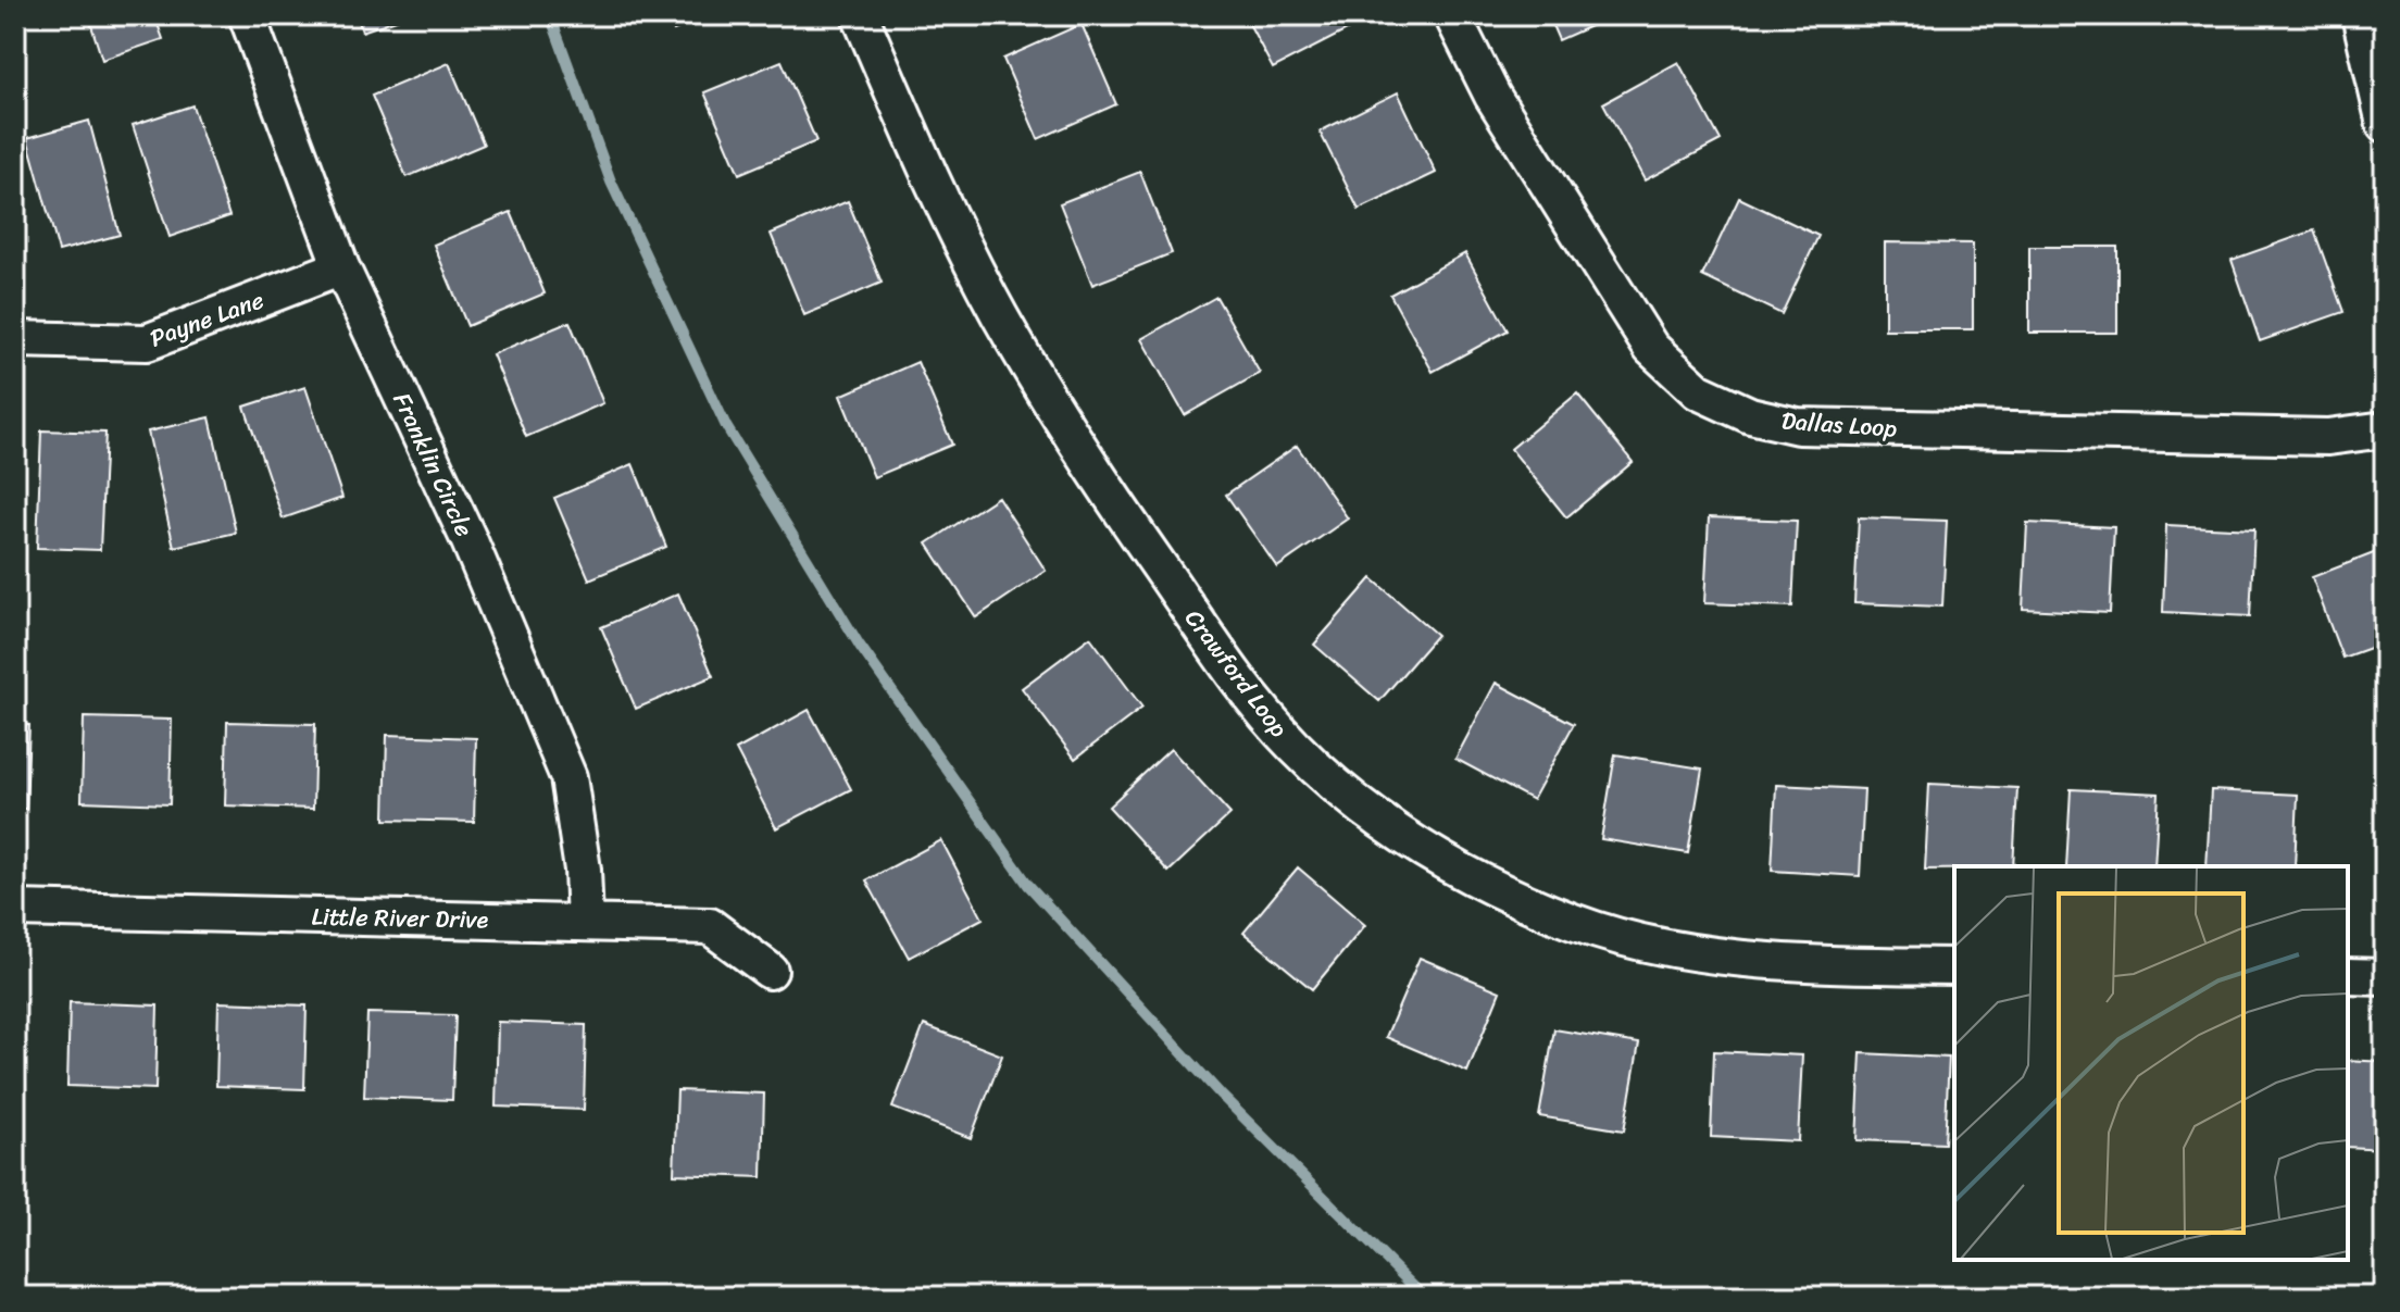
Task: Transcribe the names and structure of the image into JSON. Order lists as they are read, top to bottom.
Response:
{
  "streets": {
    "street": [
      "Payne Lane",
      "Dallas Loop",
      "Franklin Circle",
      "Crawford Loop",
      "Little River Drive"
    ]
  },
  "crossings": [
    ["Payne Lane", "Franklin Circle"],
    ["Franklin Circle", "Little River Drive"]
  ]
}
